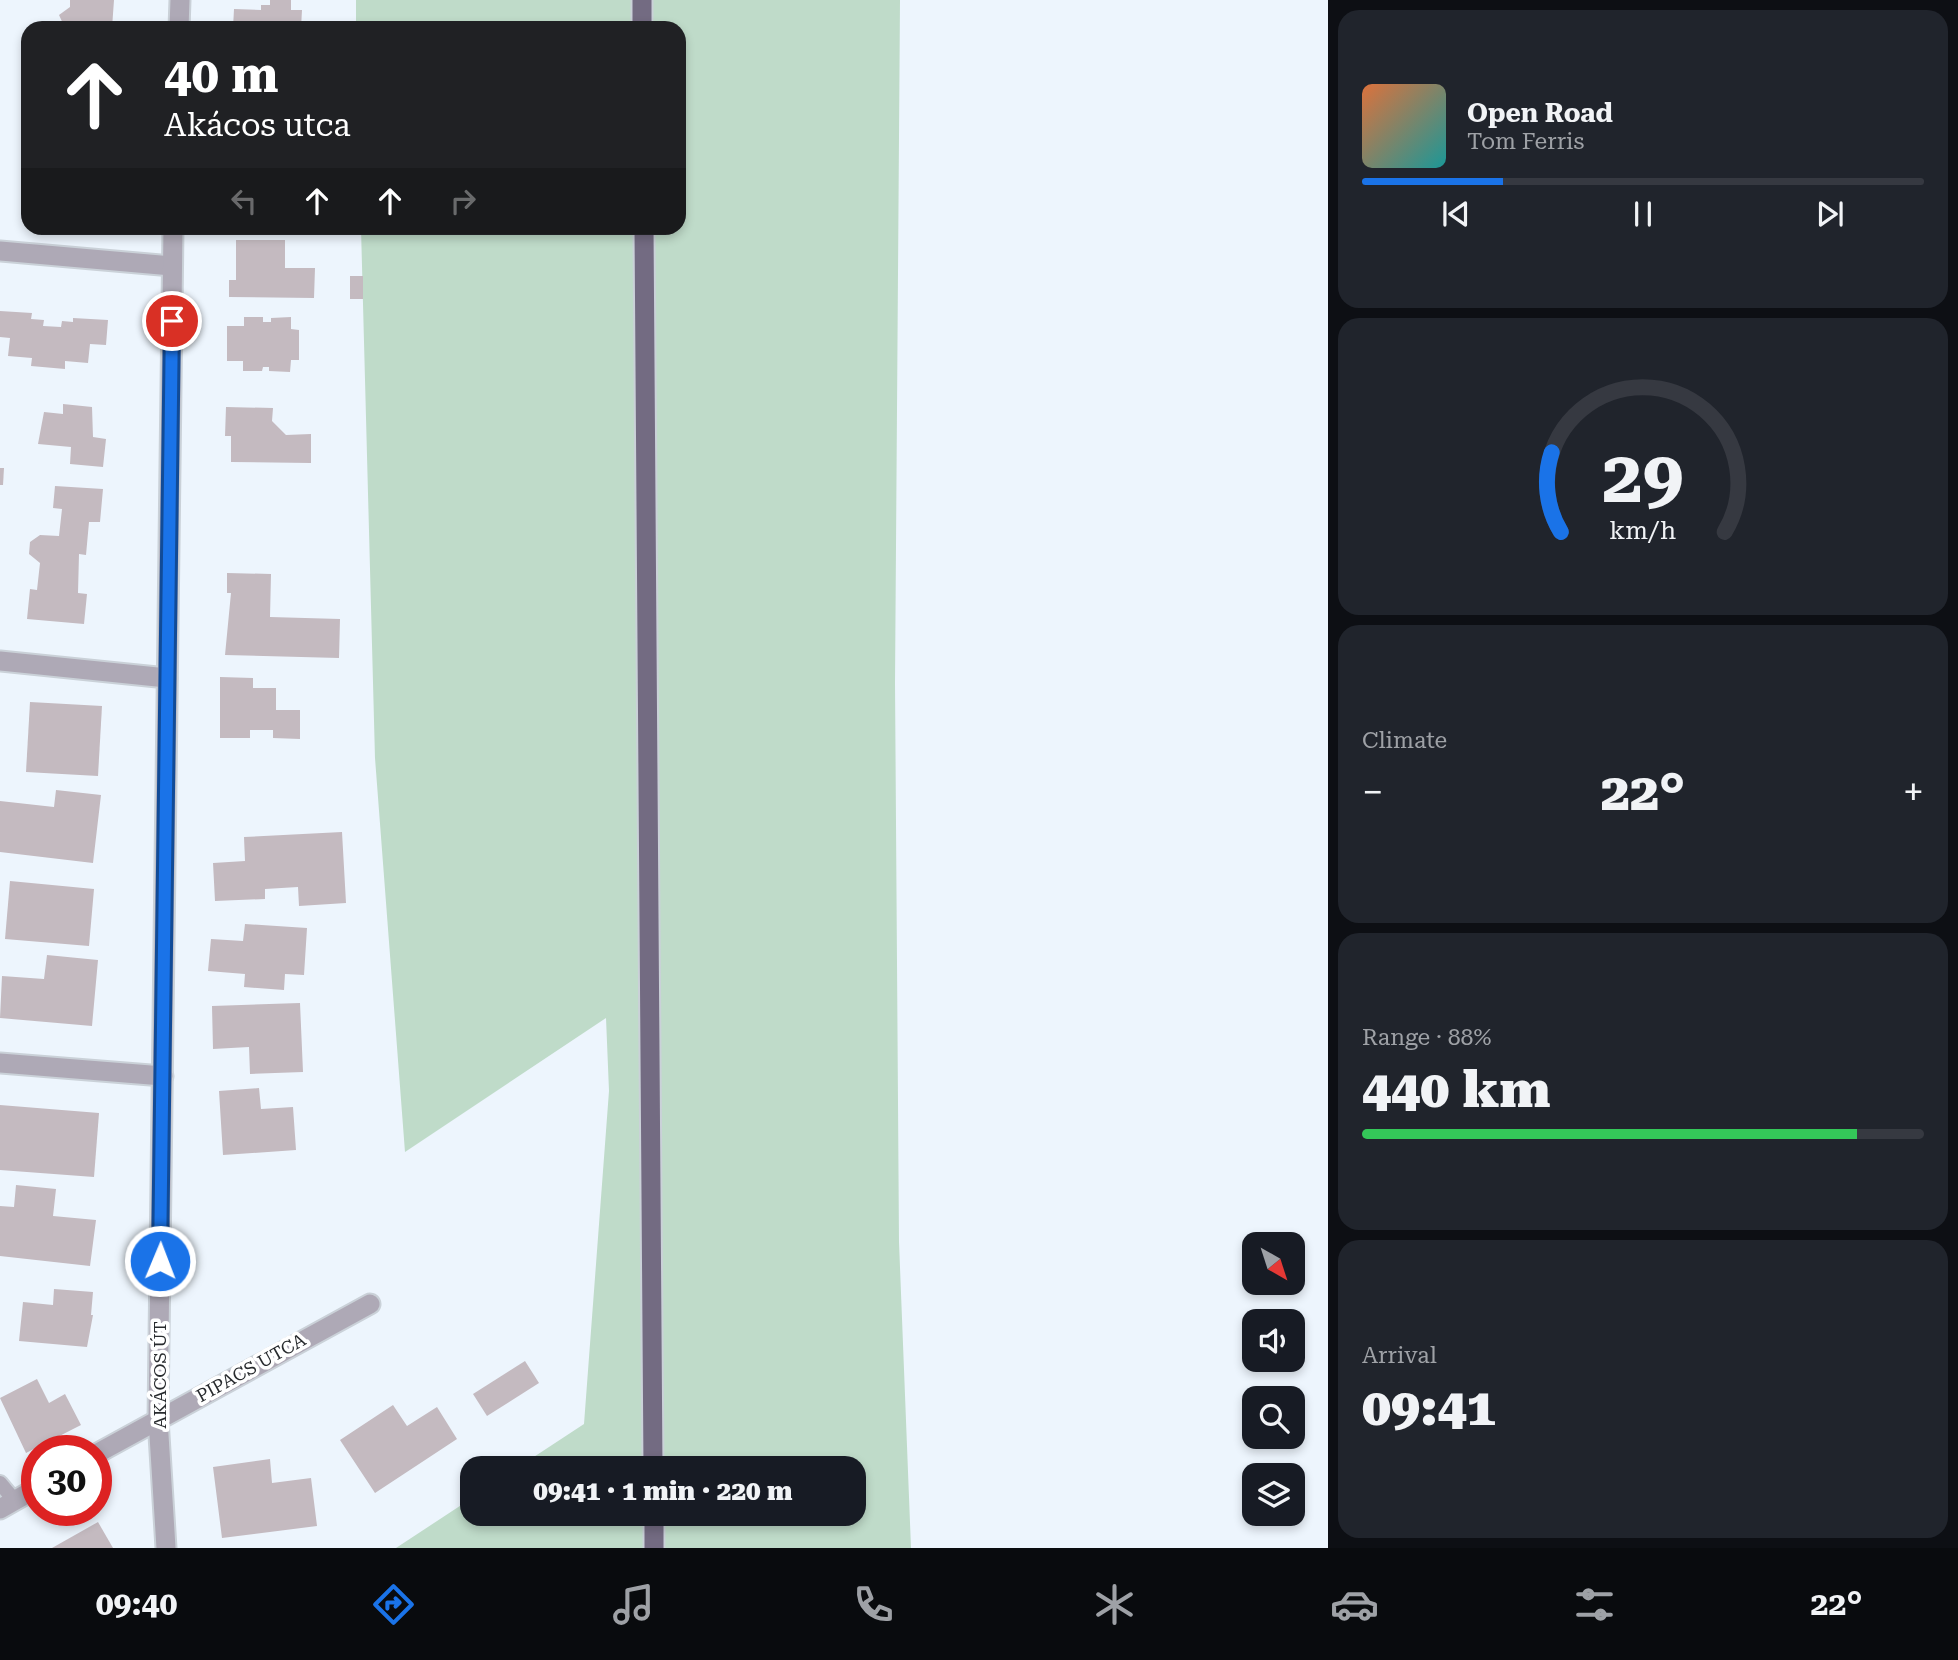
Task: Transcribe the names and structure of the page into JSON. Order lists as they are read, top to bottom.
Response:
{
  "streets": {
    "street": ["PIPACS UTCA", "AKÁCOS ÚT"]
  },
  "crossings": [
    ["PIPACS UTCA", "AKÁCOS ÚT"]
  ],
  "north": "bottom right",
  "page": {
    "turn": ["40 m", "Akácos utca"],
    "song": ["Open Road", "Tom Ferris"],
    "tile": [
      "Climate",
      ["Range · 88%", "440 km"],
      ["Arrival", "09:41"]
    ],
    "heat": ["−", "22°", "+"],
    "limit": "30",
    "trip": "09:41 · 1 min · 220 m",
    "tabs": ["09:40", "22°"],
    "gauge": ["29", "km/h"]
  }
}
